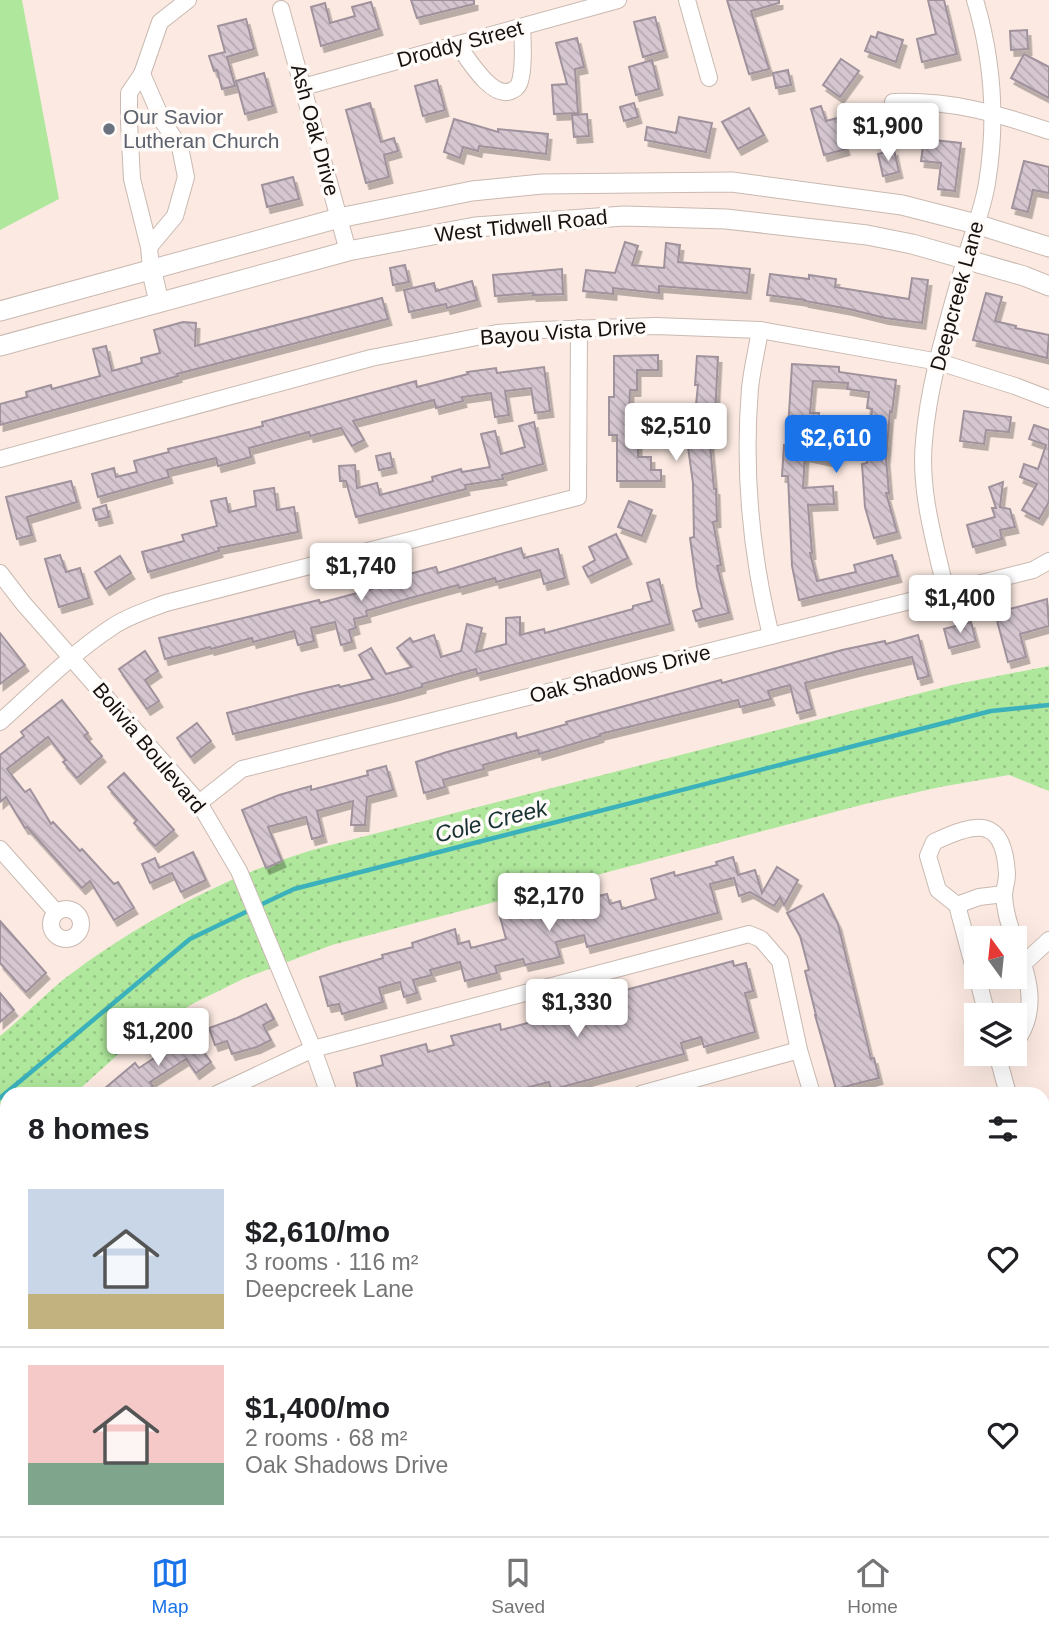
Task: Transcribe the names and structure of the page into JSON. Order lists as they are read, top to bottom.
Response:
{
  "streets": {
    "main road": ["West Tidwell Road"],
    "street": [
      "Droddy Street",
      "Ash Oak Drive",
      "Deepcreek Lane",
      "Bayou Vista Drive",
      "Oak Shadows Drive",
      "Bolivia Boulevard"
    ]
  },
  "crossings": [
    ["Droddy Street", "Ash Oak Drive"],
    ["Ash Oak Drive", "West Tidwell Road"],
    ["West Tidwell Road", "Deepcreek Lane"],
    ["Deepcreek Lane", "Bayou Vista Drive"],
    ["Deepcreek Lane", "Oak Shadows Drive"],
    ["Oak Shadows Drive", "Bolivia Boulevard"]
  ],
  "water": ["Cole Creek"],
  "places": ["Our Savior Lutheran Church"],
  "north": "top",
  "page": {
    "price": [
      "$1,900",
      "$2,510",
      "$2,610",
      "$1,740",
      "$1,400",
      "$2,170",
      "$1,330",
      "$1,200"
    ],
    "heading": "8 homes",
    "list": [
      {
        "name": "$2,610/mo",
        "note": "3 rooms · 116 m² · Deepcreek Lane"
      },
      {
        "name": "$1,400/mo",
        "note": "2 rooms · 68 m² · Oak Shadows Drive"
      }
    ],
    "tabs": ["Map", "Saved", "Home"]
  }
}
